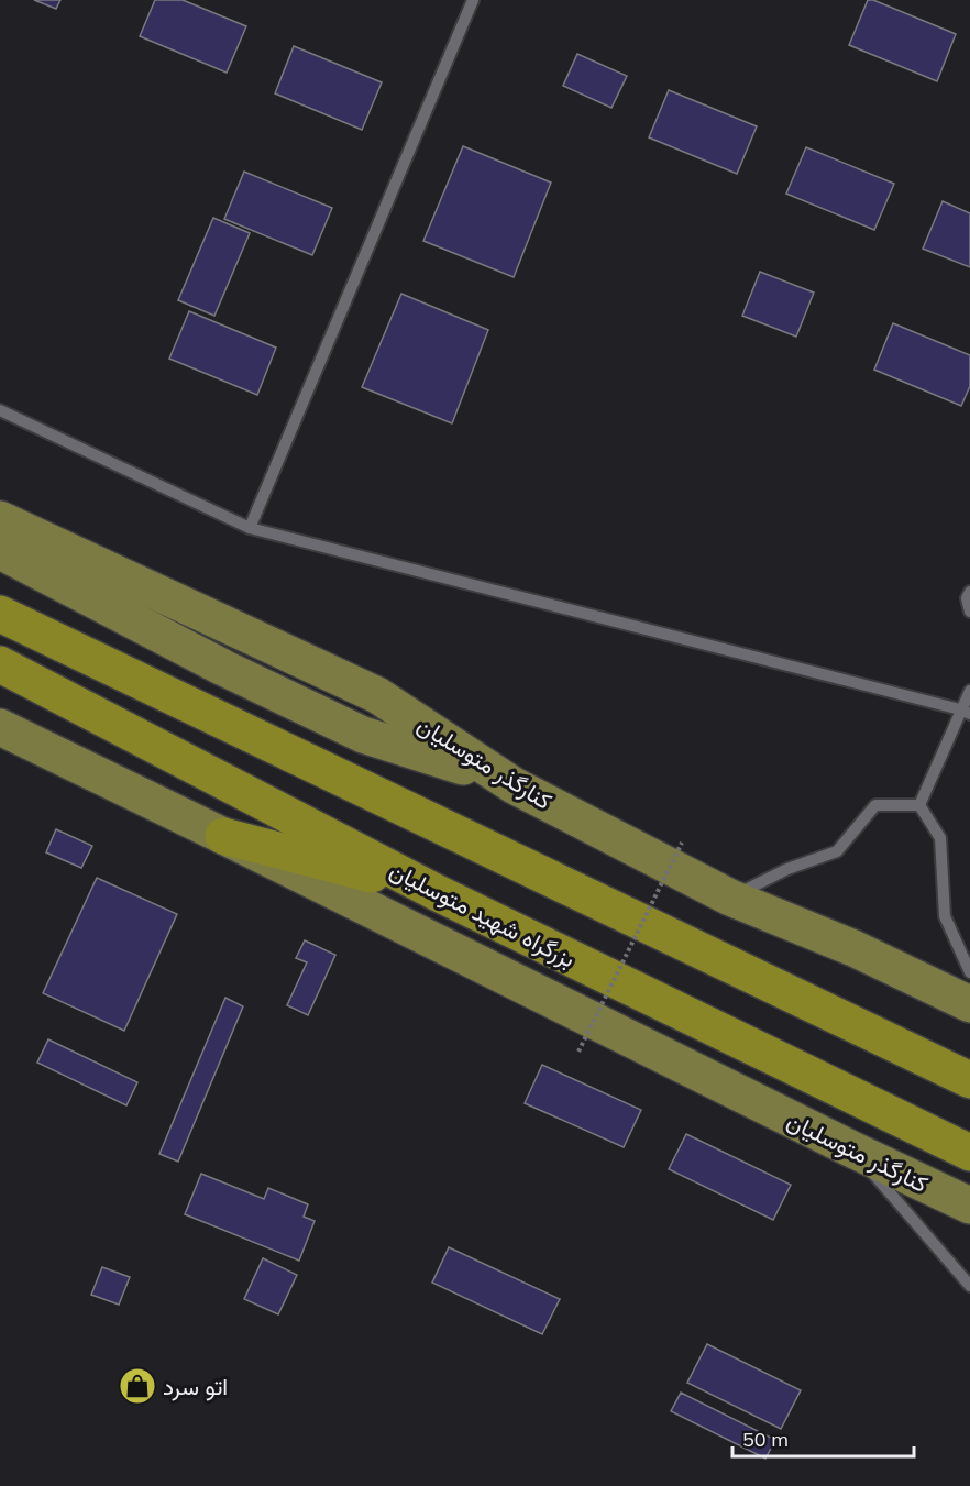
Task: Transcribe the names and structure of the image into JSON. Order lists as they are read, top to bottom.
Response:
{
  "streets": {
    "highway": ["بزرگراه شهید متوسلیان"],
    "main road": ["کنارگذر متوسلیان"]
  },
  "places": {
    "shop": ["اتو سرد"]
  },
  "scale_bar": "50 m"
}
